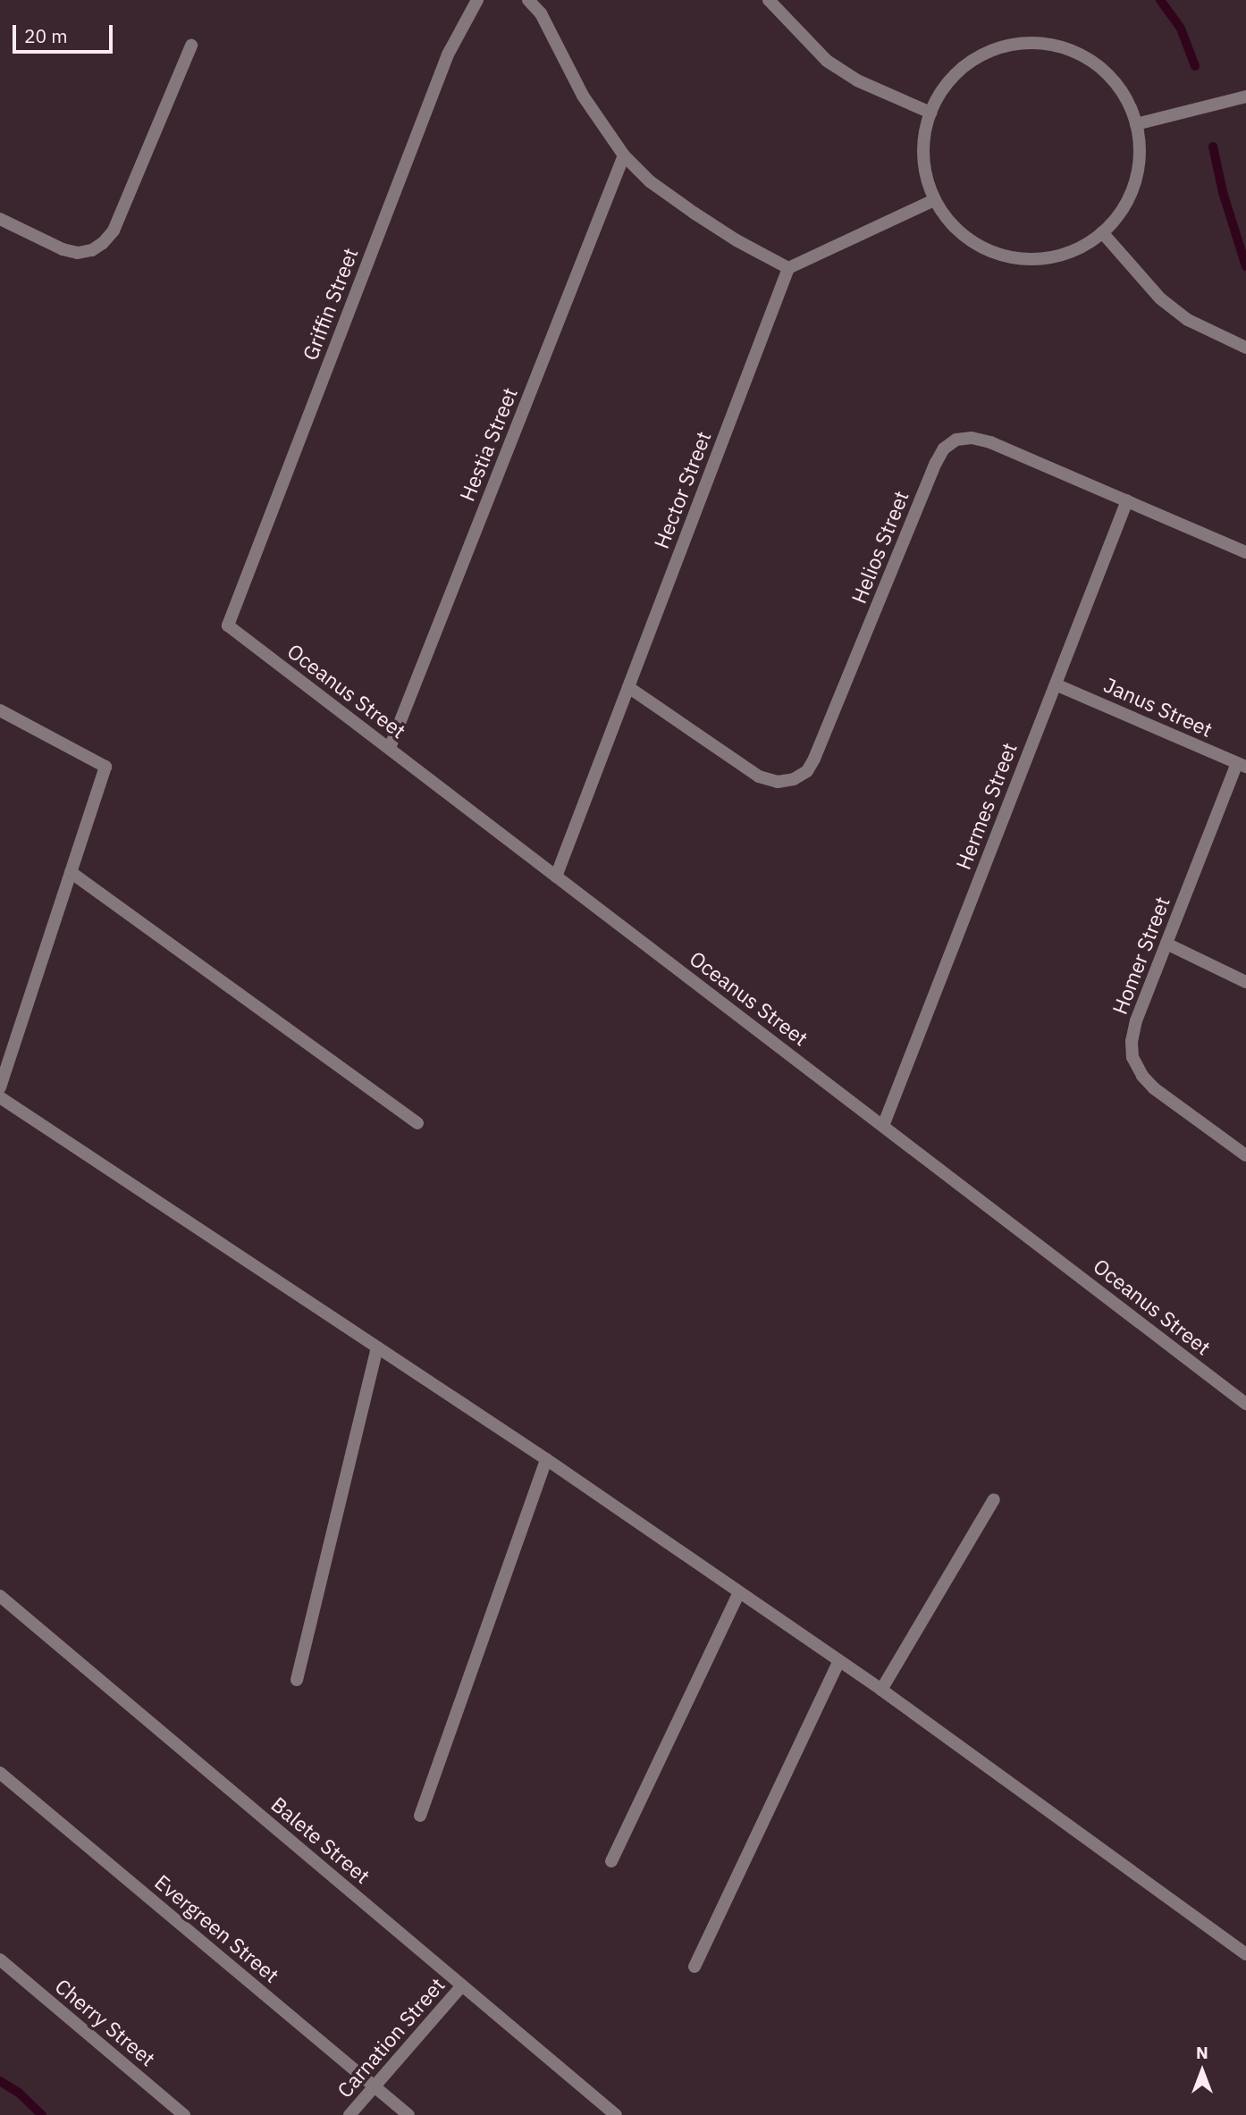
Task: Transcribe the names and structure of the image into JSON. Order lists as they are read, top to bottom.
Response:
{
  "streets": {
    "street": [
      "Griffin Street",
      "Hestia Street",
      "Hector Street",
      "Helios Street",
      "Oceanus Street",
      "Janus Street",
      "Hermes Street",
      "Homer Street",
      "Balete Street",
      "Evergreen Street",
      "Cherry Street",
      "Carnation Street"
    ]
  },
  "crossings": [
    ["Griffin Street", "Oceanus Street"],
    ["Hestia Street", "Oceanus Street"],
    ["Hector Street", "Helios Street"],
    ["Hector Street", "Oceanus Street"],
    ["Helios Street", "Hermes Street"],
    ["Oceanus Street", "Hermes Street"],
    ["Janus Street", "Hermes Street"],
    ["Janus Street", "Homer Street"],
    ["Balete Street", "Carnation Street"],
    ["Evergreen Street", "Carnation Street"]
  ],
  "scale_bar": "20 m",
  "north": "top"
}
